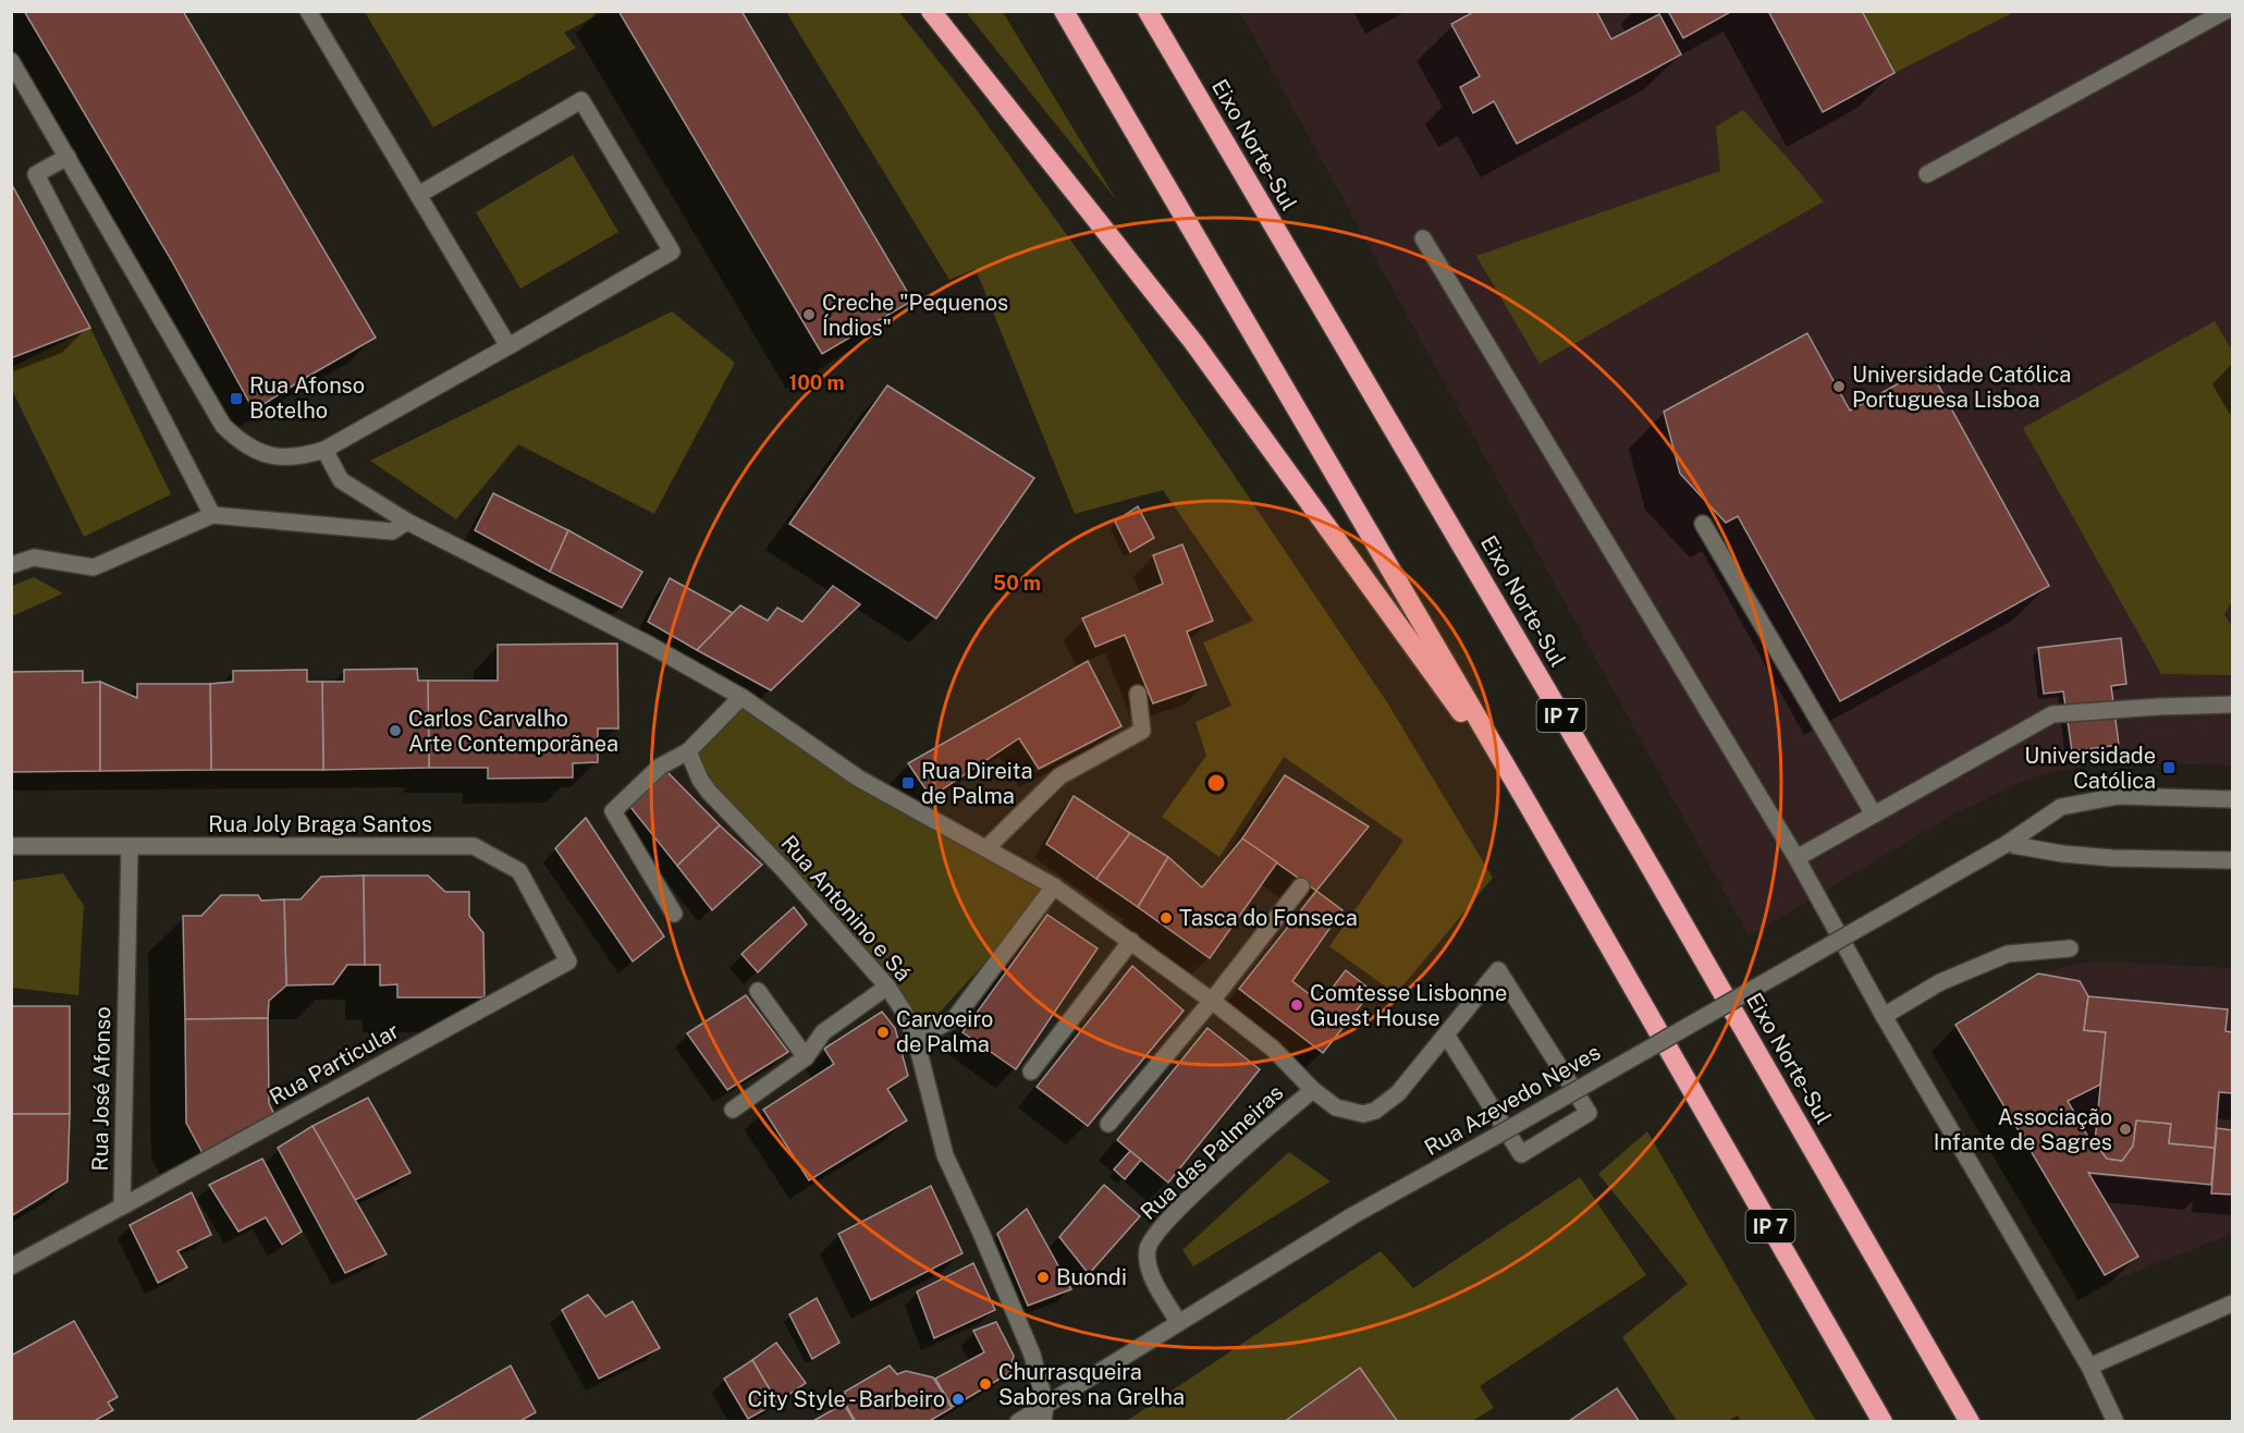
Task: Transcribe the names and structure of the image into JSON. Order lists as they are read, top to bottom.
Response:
{
  "streets": {
    "highway": ["Eixo Norte-Sul", "IP 7"],
    "street": [
      "Rua Joly Braga Santos",
      "Rua Antonino e Sá",
      "Rua Particular",
      "Rua José Afonso",
      "Rua Azevedo Neves",
      "Rua das Palmeiras"
    ]
  },
  "crossings": [
    ["Rua Joly Braga Santos", "Rua Particular"],
    ["Rua Joly Braga Santos", "Rua José Afonso"],
    ["Rua Antonino e Sá", "Rua Azevedo Neves"],
    ["Rua Particular", "Rua José Afonso"],
    ["Rua Azevedo Neves", "Rua das Palmeiras"]
  ],
  "places": {
    "other": [
      "Creche \"Pequenos Índios\"",
      "Universidade Católica Portuguesa Lisboa",
      "Carlos Carvalho Arte Contemporãnea",
      "Tasca do Fonseca",
      "Comtesse Lisbonne Guest House",
      "Carvoeiro de Palma",
      "Associação Infante de Sagres",
      "Buondi",
      "Churrasqueira Sabores na Grelha",
      "City Style - Barbeiro"
    ],
    "transit": ["Rua Afonso Botelho", "Universidade Católica", "Rua Direita de Palma"]
  },
  "rings": ["100 m", "50 m"]
}
